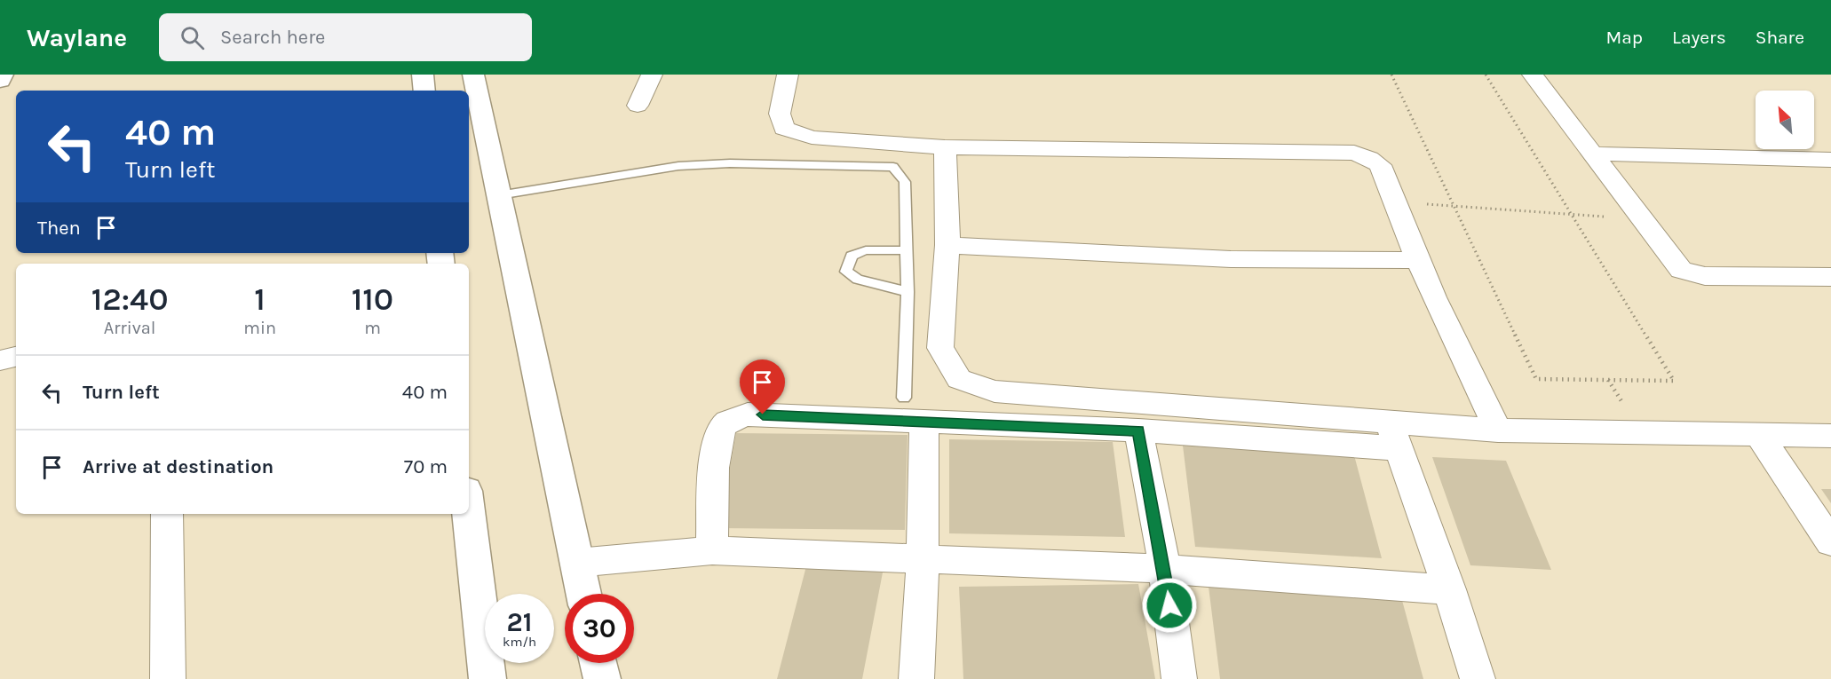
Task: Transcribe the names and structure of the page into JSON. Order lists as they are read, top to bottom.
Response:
{
  "north": "top left",
  "page": {
    "header": "Waylane",
    "search": "Search here",
    "nav": ["Map", "Layers", "Share"],
    "turn": ["40 m", "Turn left"],
    "then": "Then",
    "eta": [
      "12:40",
      "Arrival",
      "1",
      "min",
      "110",
      "m"
    ],
    "list": [
      {
        "name": "Turn left",
        "value": "40 m"
      },
      {
        "name": "Arrive at destination",
        "value": "70 m"
      }
    ],
    "speed": "21 km/h",
    "limit": "30"
  }
}
